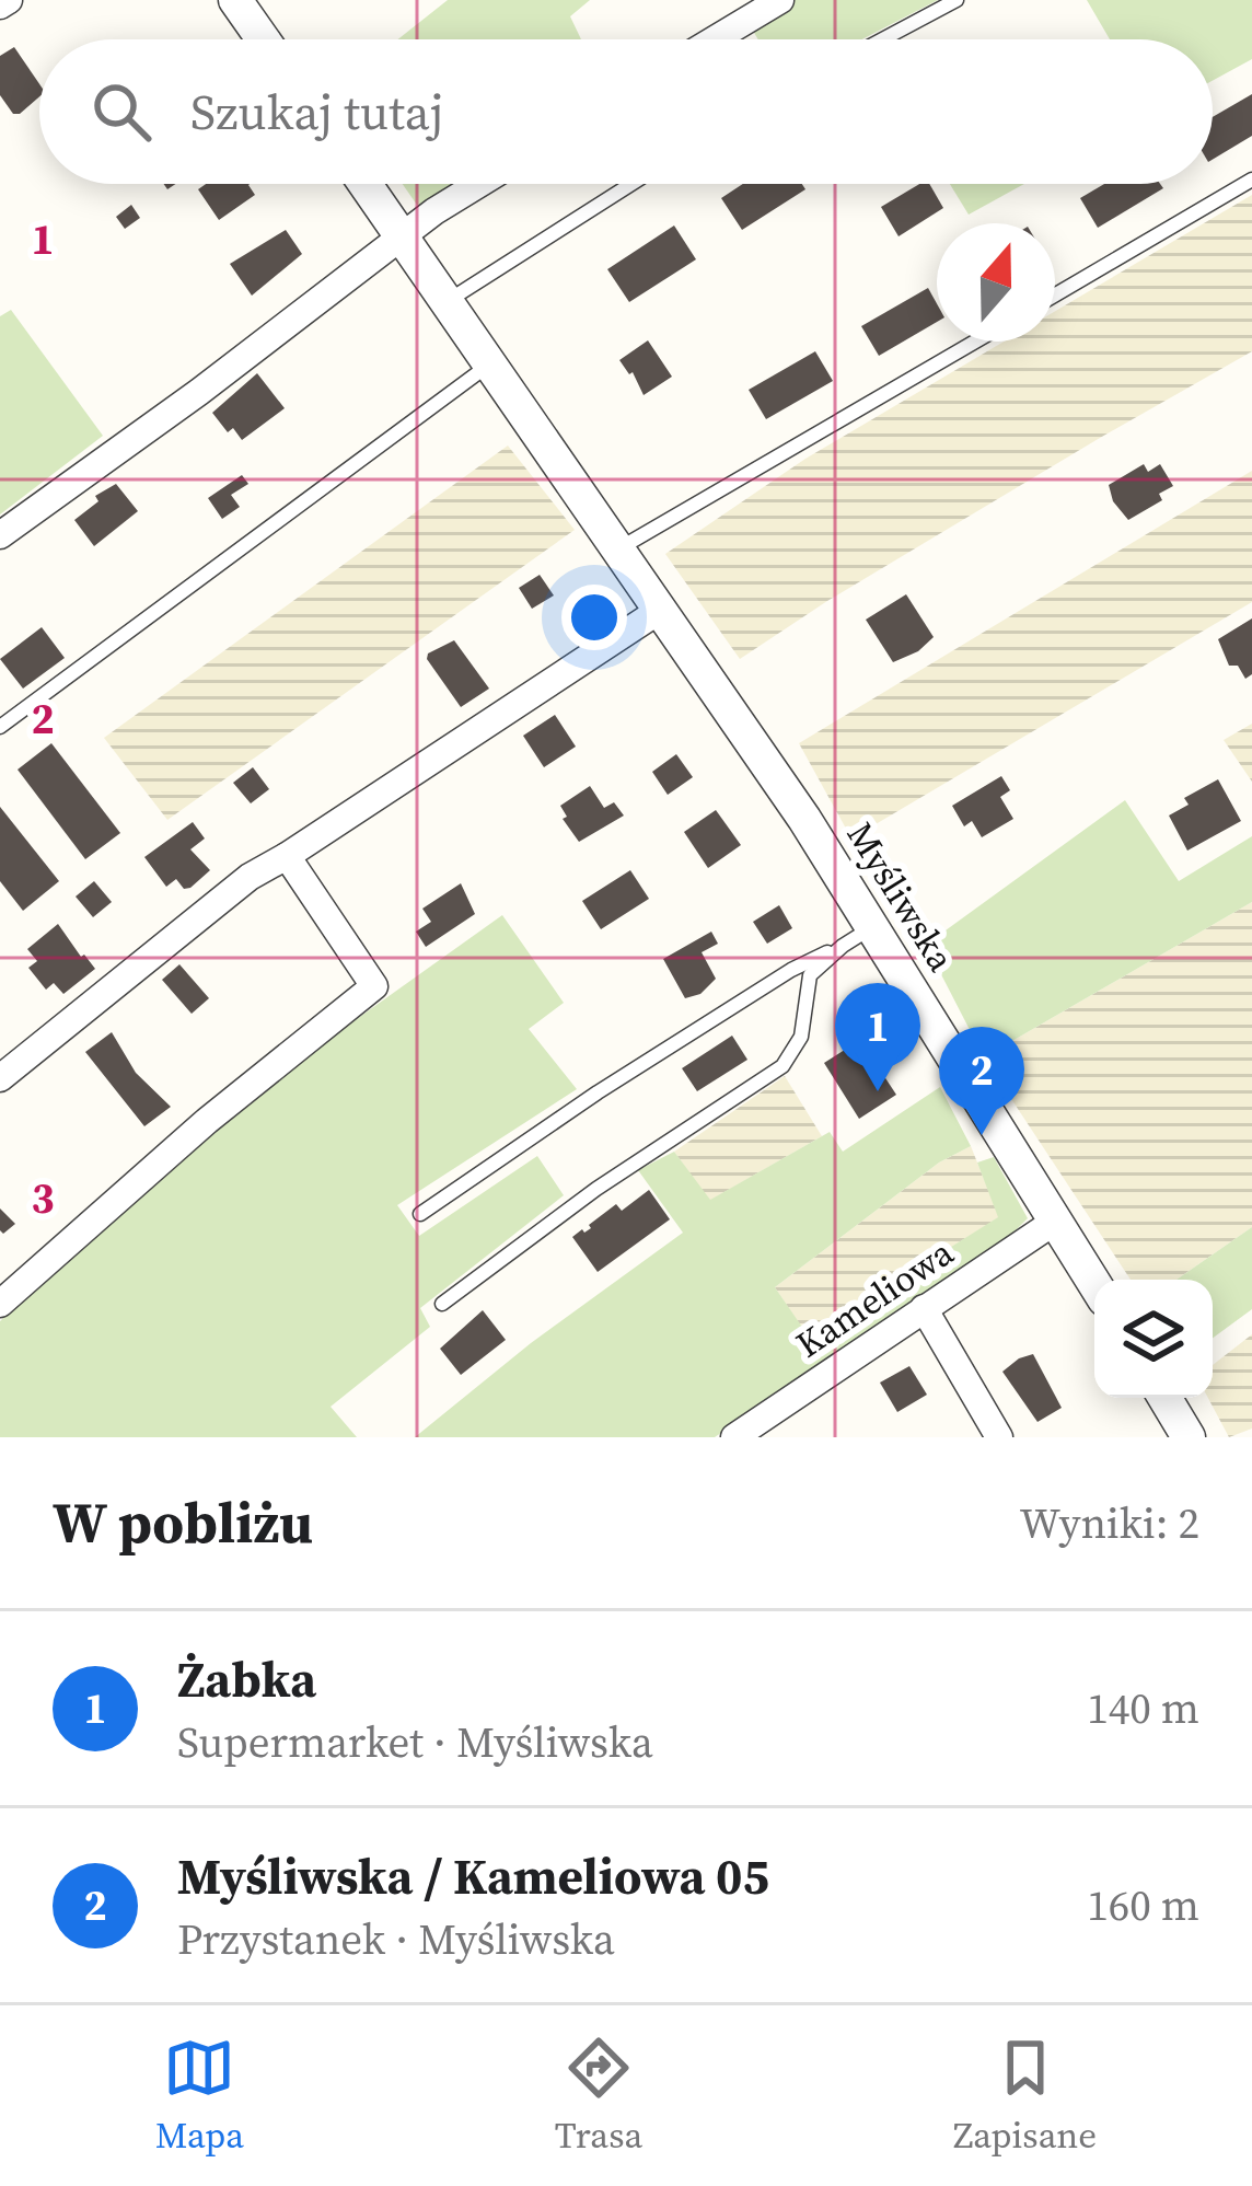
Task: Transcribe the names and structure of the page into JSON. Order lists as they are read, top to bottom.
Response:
{
  "streets": {
    "street": ["Myśliwska", "Kameliowa"]
  },
  "crossings": [
    ["Myśliwska", "Kameliowa"]
  ],
  "north": "top",
  "page": {
    "search": "Szukaj tutaj",
    "pins": ["1", "2"],
    "heading": ["W pobliżu", "Wyniki: 2"],
    "list": [
      {
        "mark": "1",
        "name": "Żabka",
        "note": "Supermarket · Myśliwska",
        "value": "140 m"
      },
      {
        "mark": "2",
        "name": "Myśliwska / Kameliowa 05",
        "note": "Przystanek · Myśliwska",
        "value": "160 m"
      }
    ],
    "nav": ["Mapa", "Trasa", "Zapisane"]
  },
  "grid": {
    "rows": ["1", "2", "3"]
  }
}
